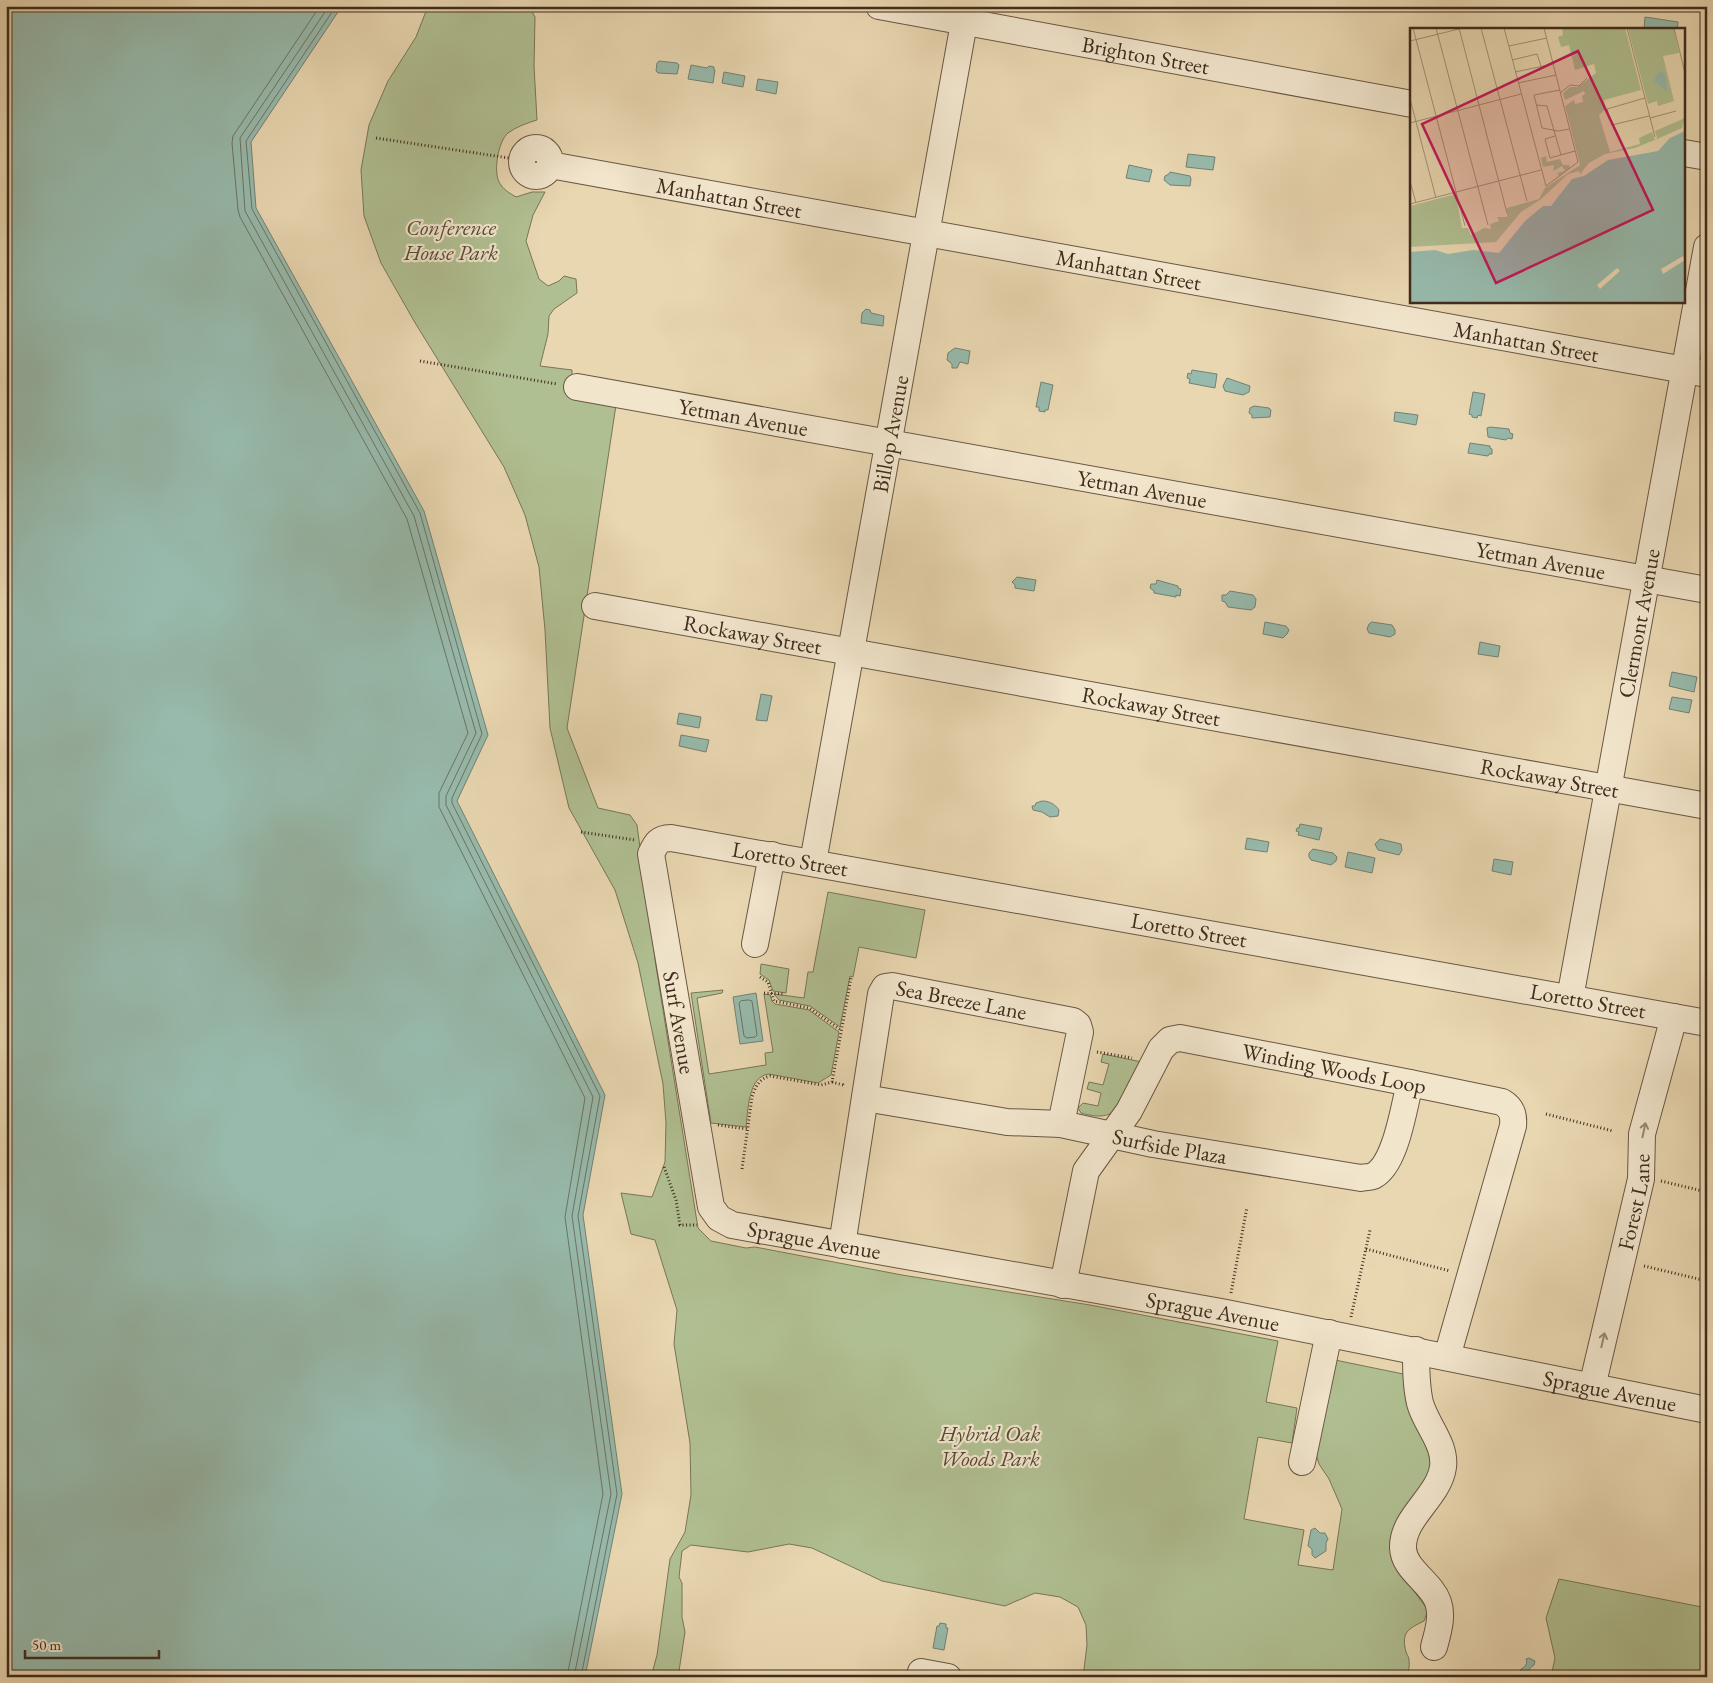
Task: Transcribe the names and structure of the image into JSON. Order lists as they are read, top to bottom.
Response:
{
  "streets": {
    "street": [
      "Brighton Street",
      "Manhattan Street",
      "Yetman Avenue",
      "Billop Avenue",
      "Clermont Avenue",
      "Rockaway Street",
      "Loretto Street",
      "Sea Breeze Lane",
      "Surf Avenue",
      "Winding Woods Loop",
      "Surfside Plaza",
      "Forest Lane",
      "Sprague Avenue"
    ]
  },
  "crossings": [
    ["Brighton Street", "Billop Avenue"],
    ["Manhattan Street", "Billop Avenue"],
    ["Manhattan Street", "Clermont Avenue"],
    ["Yetman Avenue", "Billop Avenue"],
    ["Yetman Avenue", "Clermont Avenue"],
    ["Billop Avenue", "Rockaway Street"],
    ["Billop Avenue", "Loretto Street"],
    ["Clermont Avenue", "Rockaway Street"],
    ["Clermont Avenue", "Loretto Street"],
    ["Loretto Street", "Surf Avenue"],
    ["Loretto Street", "Forest Lane"],
    ["Sea Breeze Lane", "Surfside Plaza"],
    ["Sea Breeze Lane", "Sprague Avenue"],
    ["Surf Avenue", "Sprague Avenue"],
    ["Winding Woods Loop", "Surfside Plaza"],
    ["Winding Woods Loop", "Sprague Avenue"],
    ["Forest Lane", "Sprague Avenue"]
  ],
  "one_way": ["Forest Lane"],
  "parks": ["Conference House Park", "Hybrid Oak Woods Park"],
  "scale_bar": "50 m"
}
